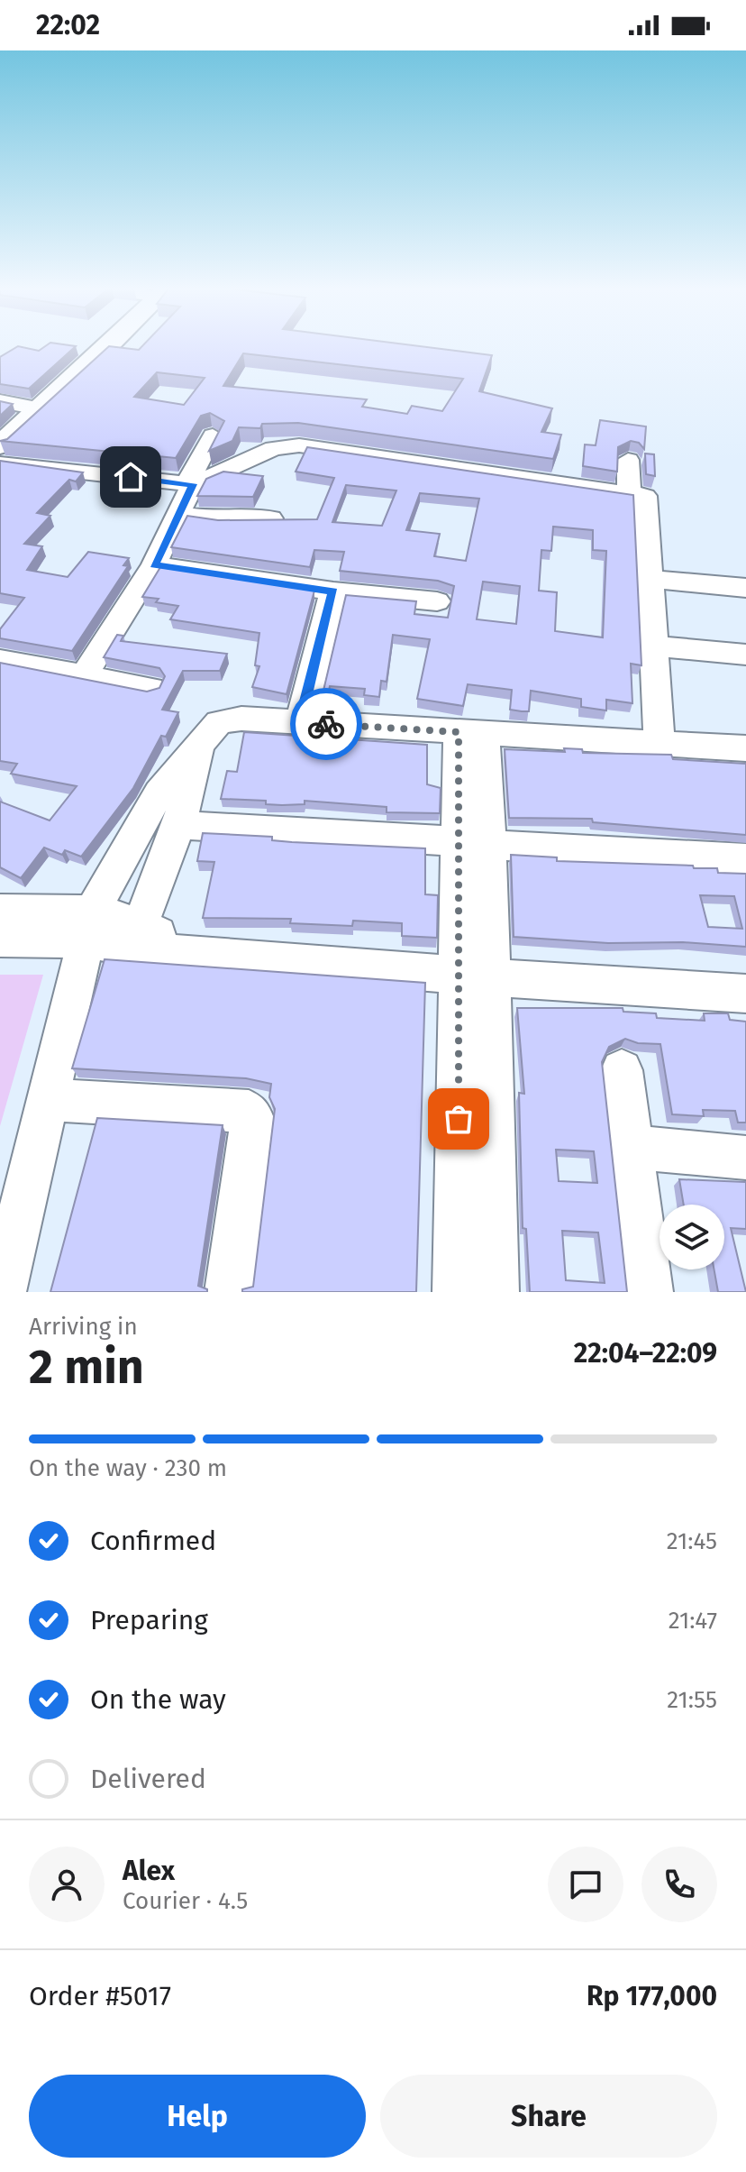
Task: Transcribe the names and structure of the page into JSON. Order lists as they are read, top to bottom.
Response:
{
  "page": {
    "status": "22:02",
    "heading": ["2 min", "Arriving in", "22:04–22:09"],
    "panel": [
      "Alex",
      "Courier · 4.5",
      "Order #5017",
      "Rp 177,000"
    ],
    "bar": "On the way · 230 m",
    "list": [
      ["Confirmed", "21:45"],
      ["Preparing", "21:47"],
      ["On the way", "21:55"],
      "Delivered"
    ],
    "buttons": ["Help", "Share"]
  }
}
